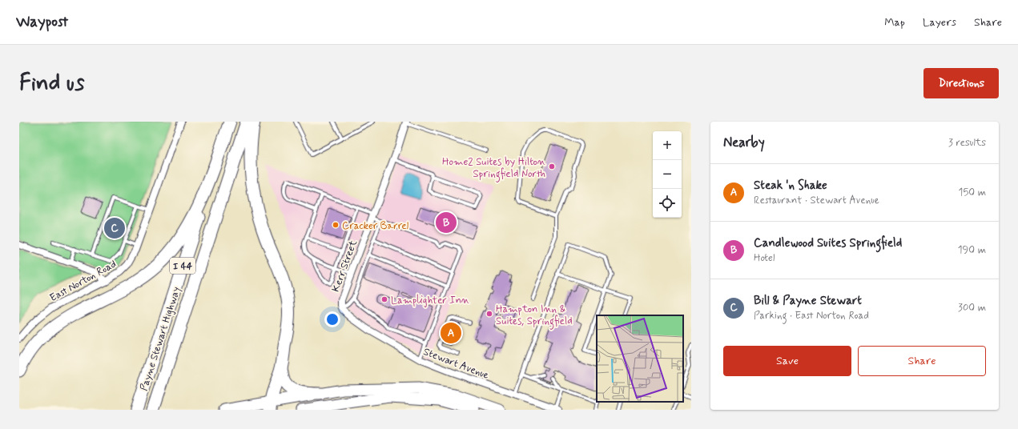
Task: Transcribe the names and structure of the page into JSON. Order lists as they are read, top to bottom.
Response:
{
  "streets": {
    "highway": ["I 44", "Payne Stewart Highway"],
    "street": ["Kerr Street", "East Norton Road", "Stewart Avenue"]
  },
  "crossings": [
    ["Kerr Street", "Stewart Avenue"]
  ],
  "places": [
    "Home2 Suites by Hilton Springfield North",
    "Cracker Barrel",
    "Lamplighter Inn",
    "Hampton Inn & Suites, Springfield"
  ],
  "page": {
    "header": "Waypost",
    "nav": ["Map", "Layers", "Share"],
    "buttons": [
      "Directions",
      ["Save", "Share"]
    ],
    "title": "Find us",
    "heading": ["Nearby", "3 results"],
    "map_buttons": ["+", "−"],
    "list": [
      {
        "mark": "A",
        "name": "Steak 'n Shake",
        "note": "Restaurant · Stewart Avenue",
        "value": "150 m"
      },
      {
        "mark": "B",
        "name": "Candlewood Suites Springfield",
        "note": "Hotel",
        "value": "190 m"
      },
      {
        "mark": "C",
        "name": "Bill & Payne Stewart",
        "note": "Parking · East Norton Road",
        "value": "300 m"
      }
    ],
    "pins": ["B", "C", "A"]
  }
}
